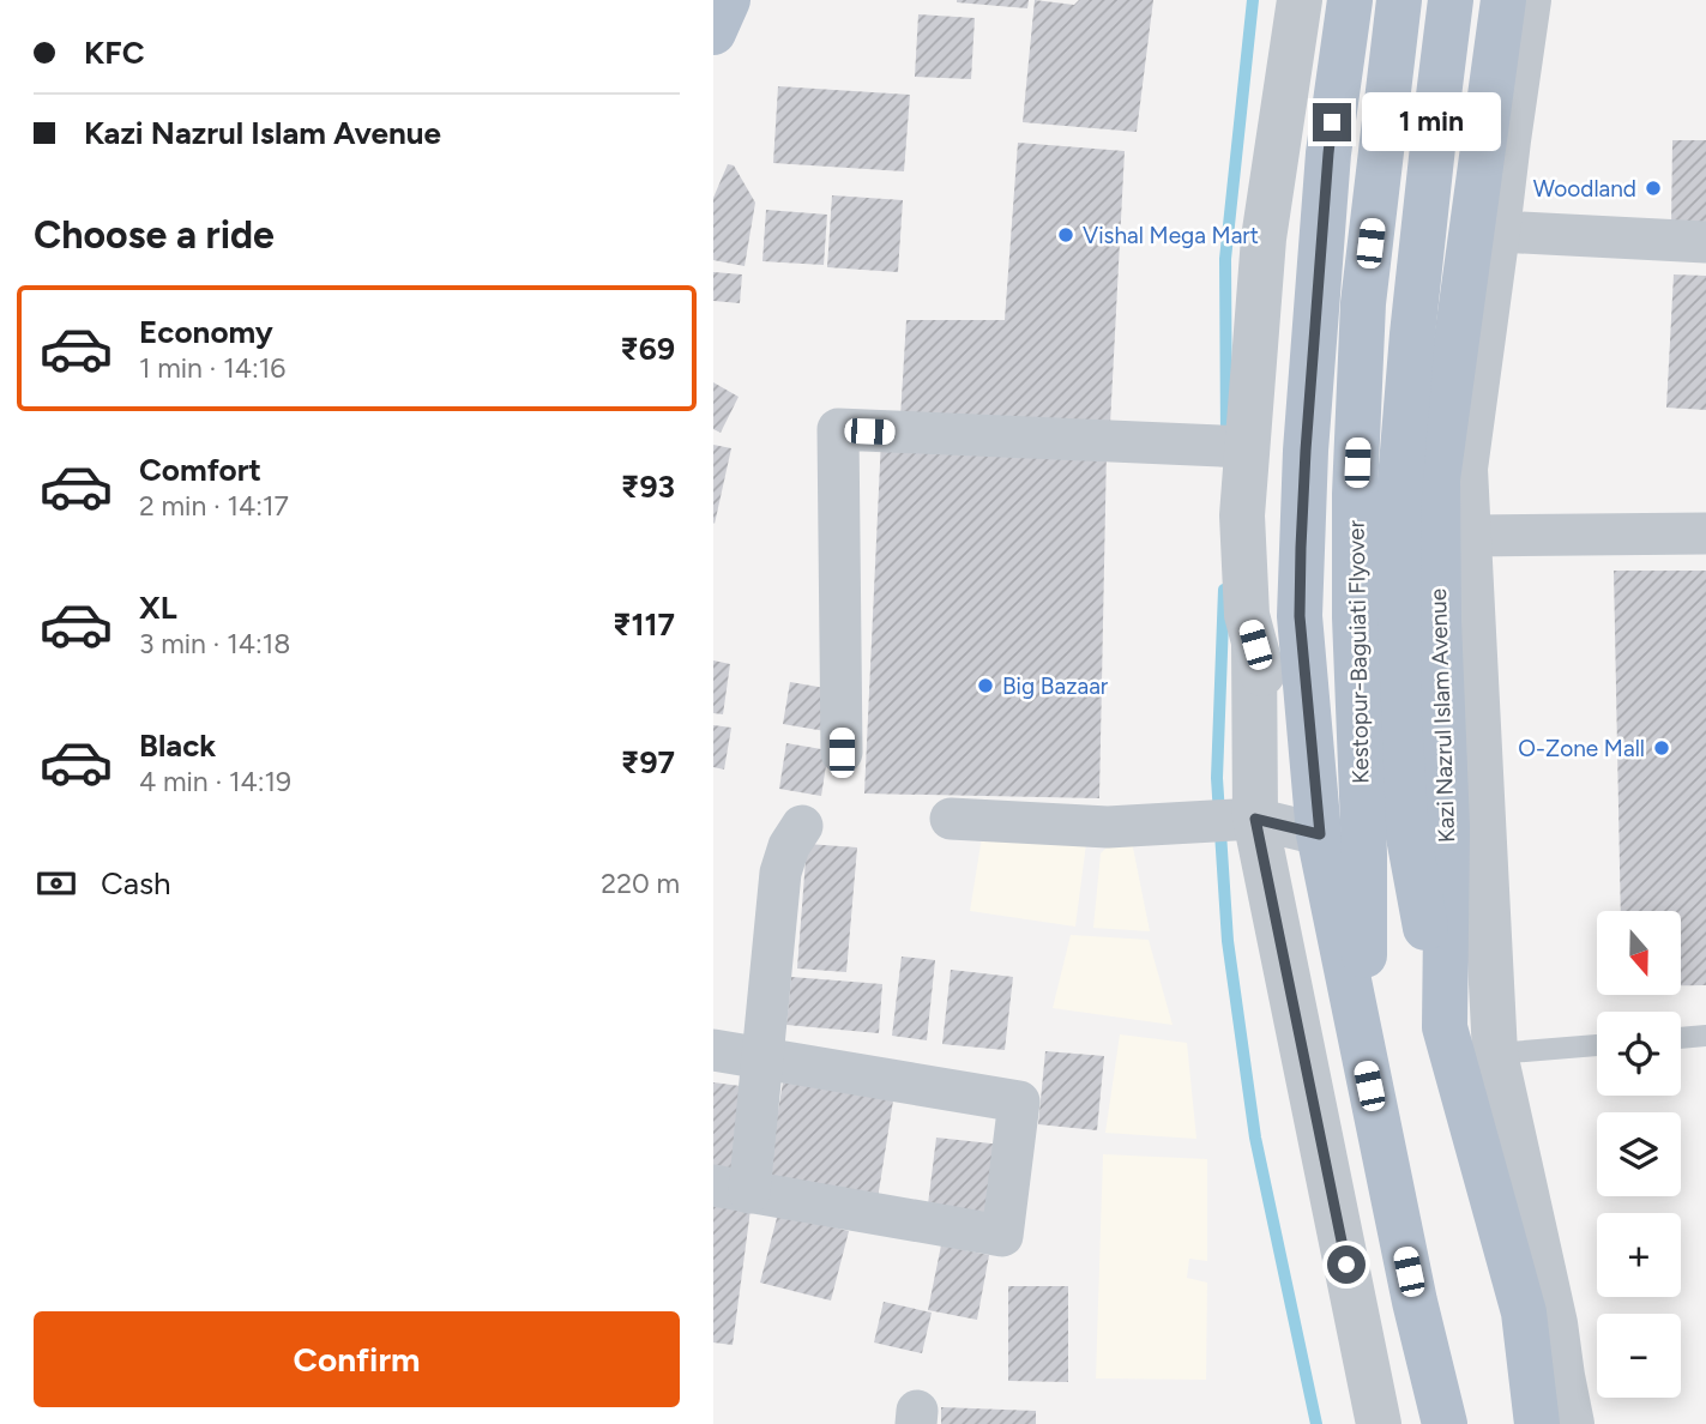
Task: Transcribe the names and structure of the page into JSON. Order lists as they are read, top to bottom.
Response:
{
  "streets": {
    "main road": ["Kestopur-Baguiati Flyover", "Kazi Nazrul Islam Avenue"]
  },
  "crossings": [
    ["Kestopur-Baguiati Flyover", "Kazi Nazrul Islam Avenue"]
  ],
  "places": [
    "Woodland",
    "Vishal Mega Mart",
    "Big Bazaar",
    "O-Zone Mall"
  ],
  "north": "bottom",
  "page": {
    "banner": ["KFC", "Kazi Nazrul Islam Avenue"],
    "bubble": "1 min",
    "heading": "Choose a ride",
    "list": [
      {
        "name": "Economy",
        "note": "1 min · 14:16",
        "value": "₹69"
      },
      {
        "name": "Comfort",
        "note": "2 min · 14:17",
        "value": "₹93"
      },
      {
        "name": "XL",
        "note": "3 min · 14:18",
        "value": "₹117"
      },
      {
        "name": "Black",
        "note": "4 min · 14:19",
        "value": "₹97"
      }
    ],
    "pay": ["Cash", "220 m"],
    "map_buttons": ["+", "−"],
    "buttons": "Confirm"
  }
}
